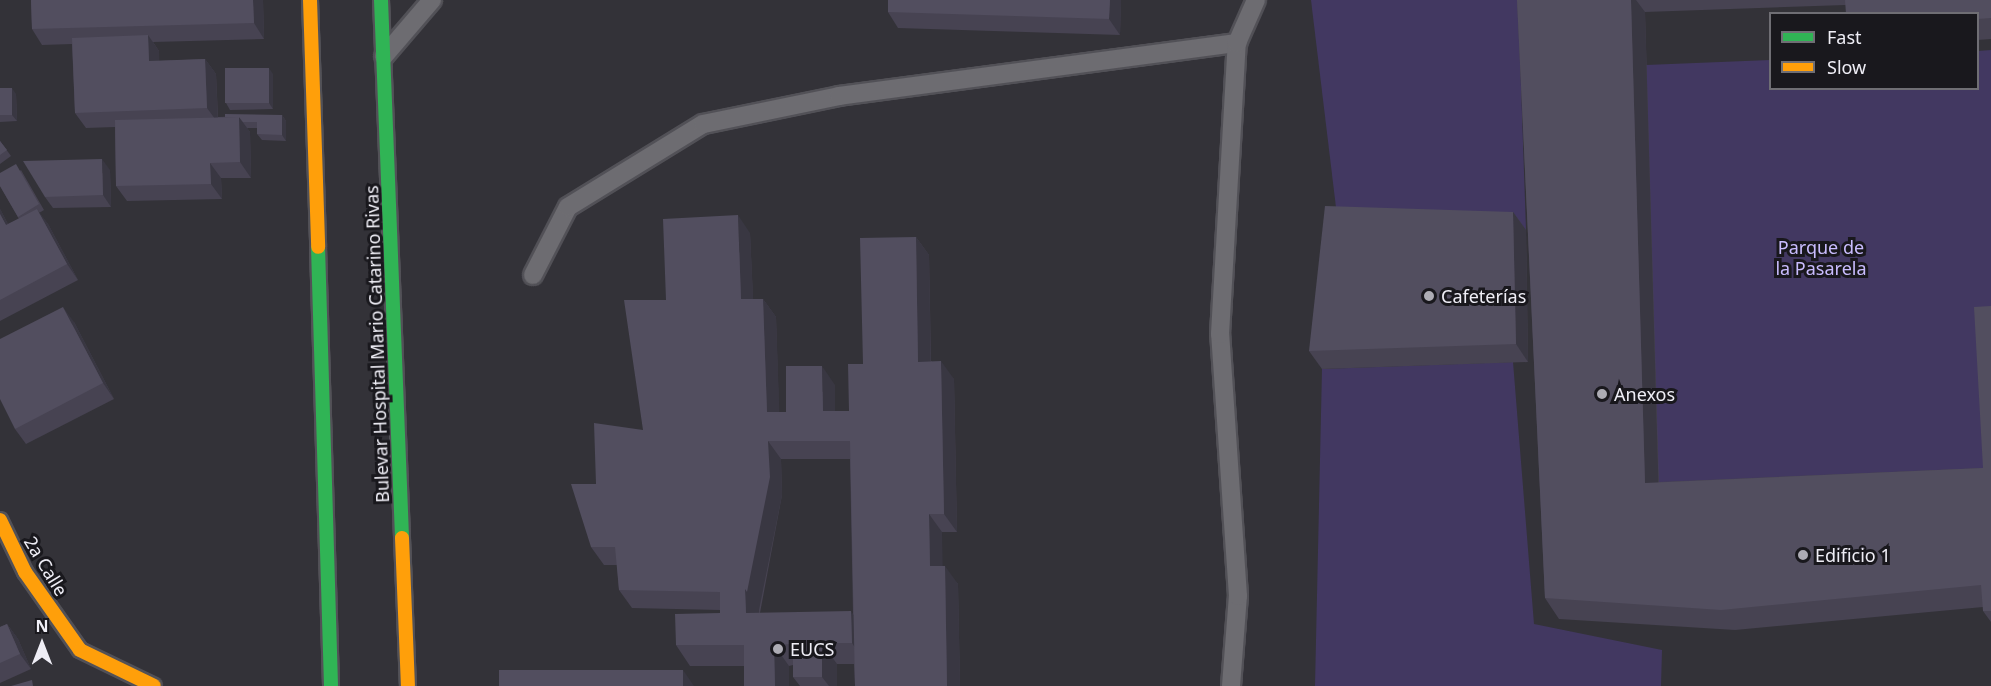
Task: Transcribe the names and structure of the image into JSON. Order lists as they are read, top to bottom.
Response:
{
  "streets": {
    "main road": ["Bulevar Hospital Mario Catarino Rivas", "2a Calle"]
  },
  "parks": ["Parque de la Pasarela"],
  "places": [
    "Cafeterías",
    "Anexos",
    "Edificio 1",
    "EUCS"
  ],
  "legend": ["Fast", "Slow"],
  "north": "top"
}
